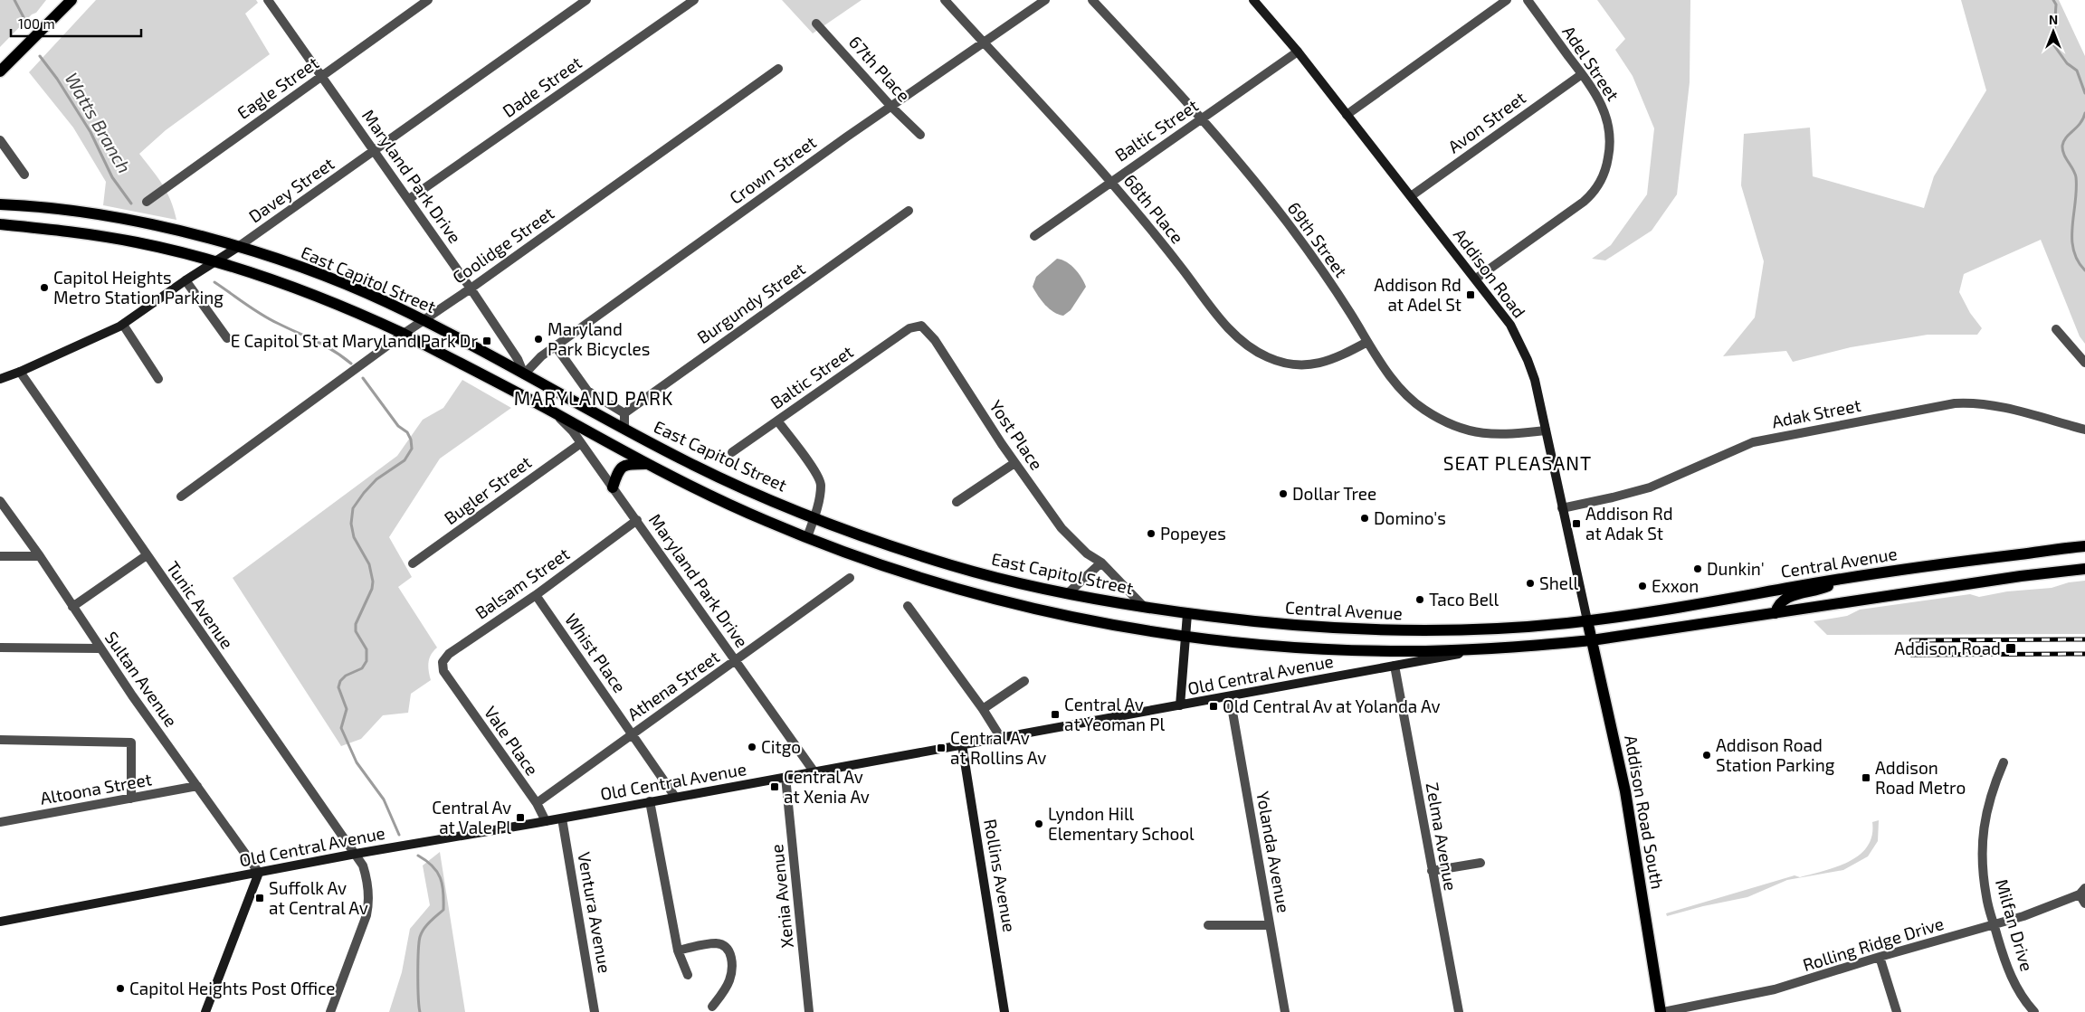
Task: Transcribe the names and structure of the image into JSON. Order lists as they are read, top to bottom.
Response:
{
  "streets": {
    "main road": [
      "Davey Street",
      "Addison Road",
      "East Capitol Street",
      "Central Avenue",
      "Old Central Avenue",
      "Addison Road South",
      "Rollins Avenue"
    ],
    "street": [
      "Adel Street",
      "67th Place",
      "Dade Street",
      "Eagle Street",
      "Avon Street",
      "Baltic Street",
      "Crown Street",
      "Maryland Park Drive",
      "68th Place",
      "69th Street",
      "Coolidge Street",
      "Burgundy Street",
      "Adak Street",
      "Yost Place",
      "Bugler Street",
      "Balsam Street",
      "Tunic Avenue",
      "Whist Place",
      "Sultan Avenue",
      "Athena Street",
      "Vale Place",
      "Altoona Street",
      "Zelma Avenue",
      "Yolanda Avenue",
      "Xenia Avenue",
      "Ventura Avenue",
      "Milfan Drive",
      "Rolling Ridge Drive"
    ]
  },
  "crossings": [
    ["Adel Street", "Avon Street"],
    ["Adel Street", "Addison Road"],
    ["67th Place", "Crown Street"],
    ["Dade Street", "Maryland Park Drive"],
    ["Eagle Street", "Maryland Park Drive"],
    ["Avon Street", "Addison Road"],
    ["Baltic Street", "68th Place"],
    ["Baltic Street", "69th Street"],
    ["Baltic Street", "Addison Road"],
    ["Baltic Street", "Yost Place"],
    ["Crown Street", "Maryland Park Drive"],
    ["Crown Street", "68th Place"],
    ["Crown Street", "East Capitol Street"],
    ["Maryland Park Drive", "Davey Street"],
    ["Maryland Park Drive", "Coolidge Street"],
    ["Maryland Park Drive", "East Capitol Street"],
    ["Maryland Park Drive", "Bugler Street"],
    ["Maryland Park Drive", "Balsam Street"],
    ["Maryland Park Drive", "Old Central Avenue"],
    ["Maryland Park Drive", "Athena Street"],
    ["Davey Street", "East Capitol Street"],
    ["Davey Street", "Tunic Avenue"],
    ["68th Place", "69th Street"],
    ["69th Street", "Addison Road"],
    ["Coolidge Street", "East Capitol Street"],
    ["Addison Road", "Adak Street"],
    ["Addison Road", "Central Avenue"],
    ["Addison Road", "Addison Road South"],
    ["East Capitol Street", "Yost Place"],
    ["East Capitol Street", "Central Avenue"],
    ["Central Avenue", "Addison Road South"],
    ["Balsam Street", "Whist Place"],
    ["Balsam Street", "Vale Place"],
    ["Tunic Avenue", "Old Central Avenue"],
    ["Whist Place", "Old Central Avenue"],
    ["Whist Place", "Athena Street"],
    ["Old Central Avenue", "Sultan Avenue"],
    ["Old Central Avenue", "Vale Place"],
    ["Old Central Avenue", "Zelma Avenue"],
    ["Old Central Avenue", "Yolanda Avenue"],
    ["Old Central Avenue", "Rollins Avenue"],
    ["Old Central Avenue", "Xenia Avenue"],
    ["Old Central Avenue", "Ventura Avenue"],
    ["Sultan Avenue", "Altoona Street"],
    ["Athena Street", "Vale Place"],
    ["Addison Road South", "Rolling Ridge Drive"],
    ["Milfan Drive", "Rolling Ridge Drive"]
  ],
  "districts": ["MARYLAND PARK", "SEAT PLEASANT"],
  "water": ["Watts Branch"],
  "places": {
    "other": [
      "Capitol Heights Metro Station Parking",
      "Maryland Park Bicycles",
      "Dollar Tree",
      "Domino's",
      "Popeyes",
      "Dunkin'",
      "Shell",
      "Exxon",
      "Taco Bell",
      "Citgo",
      "Addison Road Station Parking",
      "Lyndon Hill Elementary School",
      "Capitol Heights Post Office"
    ],
    "transit": [
      "Addison Rd at Adel St",
      "E Capitol St at Maryland Park Dr",
      "Addison Rd at Adak St",
      "Addison Road",
      "Old Central Av at Yolanda Av",
      "Central Av at Yeoman Pl",
      "Central Av at Rollins Av",
      "Addison Road Metro",
      "Central Av at Xenia Av",
      "Central Av at Vale Pl",
      "Suffolk Av at Central Av"
    ]
  },
  "scale_bar": "100 m",
  "north": "top"
}
